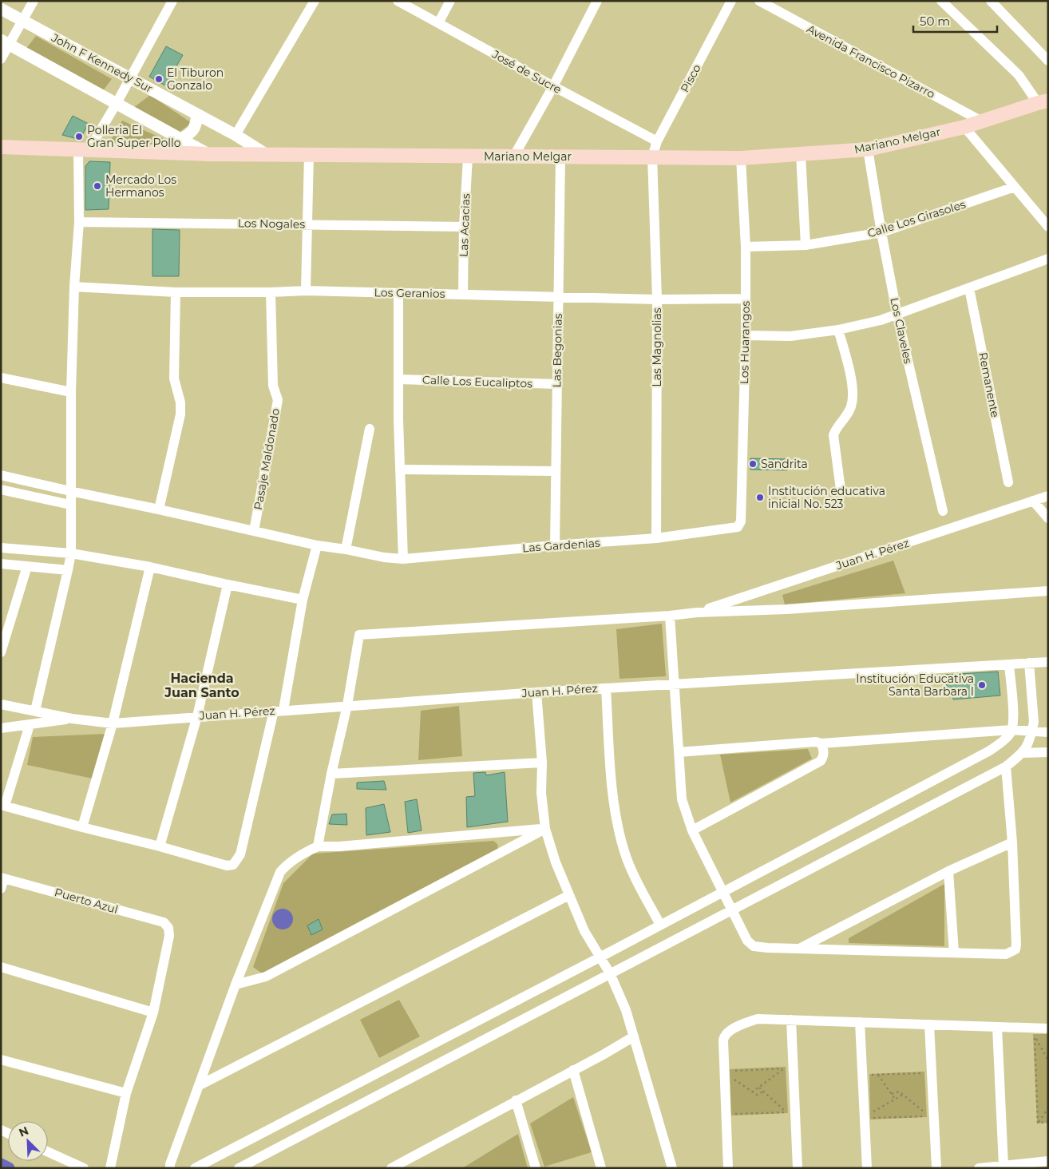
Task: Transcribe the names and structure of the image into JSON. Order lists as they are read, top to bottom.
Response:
{
  "streets": {
    "main road": ["Mariano Melgar"],
    "street": [
      "Avenida Francisco Pizarro",
      "John F Kennedy Sur",
      "José de Sucre",
      "Pisco",
      "Calle Los Girasoles",
      "Los Nogales",
      "Las Acacias",
      "Los Geranios",
      "Los Claveles",
      "Los Huarangos",
      "Las Magnolias",
      "Las Begonias",
      "Calle Los Eucaliptos",
      "Remanente",
      "Pasaje Maldonado",
      "Las Gardenias",
      "Juan H. Pérez",
      "Puerto Azul"
    ]
  },
  "crossings": [
    ["Avenida Francisco Pizarro", "Mariano Melgar"],
    ["John F Kennedy Sur", "Mariano Melgar"],
    ["José de Sucre", "Pisco"],
    ["Pisco", "Mariano Melgar"],
    ["Pisco", "Las Magnolias"],
    ["Mariano Melgar", "Las Acacias"],
    ["Mariano Melgar", "Los Claveles"],
    ["Mariano Melgar", "Los Huarangos"],
    ["Mariano Melgar", "Las Magnolias"],
    ["Mariano Melgar", "Las Begonias"],
    ["Calle Los Girasoles", "Los Claveles"],
    ["Calle Los Girasoles", "Los Huarangos"],
    ["Los Nogales", "Las Acacias"],
    ["Las Acacias", "Los Geranios"],
    ["Los Geranios", "Los Huarangos"],
    ["Los Geranios", "Las Magnolias"],
    ["Los Geranios", "Las Begonias"],
    ["Los Geranios", "Pasaje Maldonado"],
    ["Los Huarangos", "Las Gardenias"],
    ["Las Magnolias", "Las Gardenias"],
    ["Las Begonias", "Calle Los Eucaliptos"],
    ["Las Begonias", "Las Gardenias"],
    ["Pasaje Maldonado", "Las Gardenias"]
  ],
  "districts": ["Hacienda Juan Santo"],
  "places": [
    "El Tiburon Gonzalo",
    "Polleria El Gran Super Pollo",
    "Mercado Los Hermanos",
    "Sandrita",
    "Institución educativa inicial No. 523",
    "Institución Educativa Santa Barbara I"
  ],
  "scale_bar": "50 m",
  "north": "top left"
}
